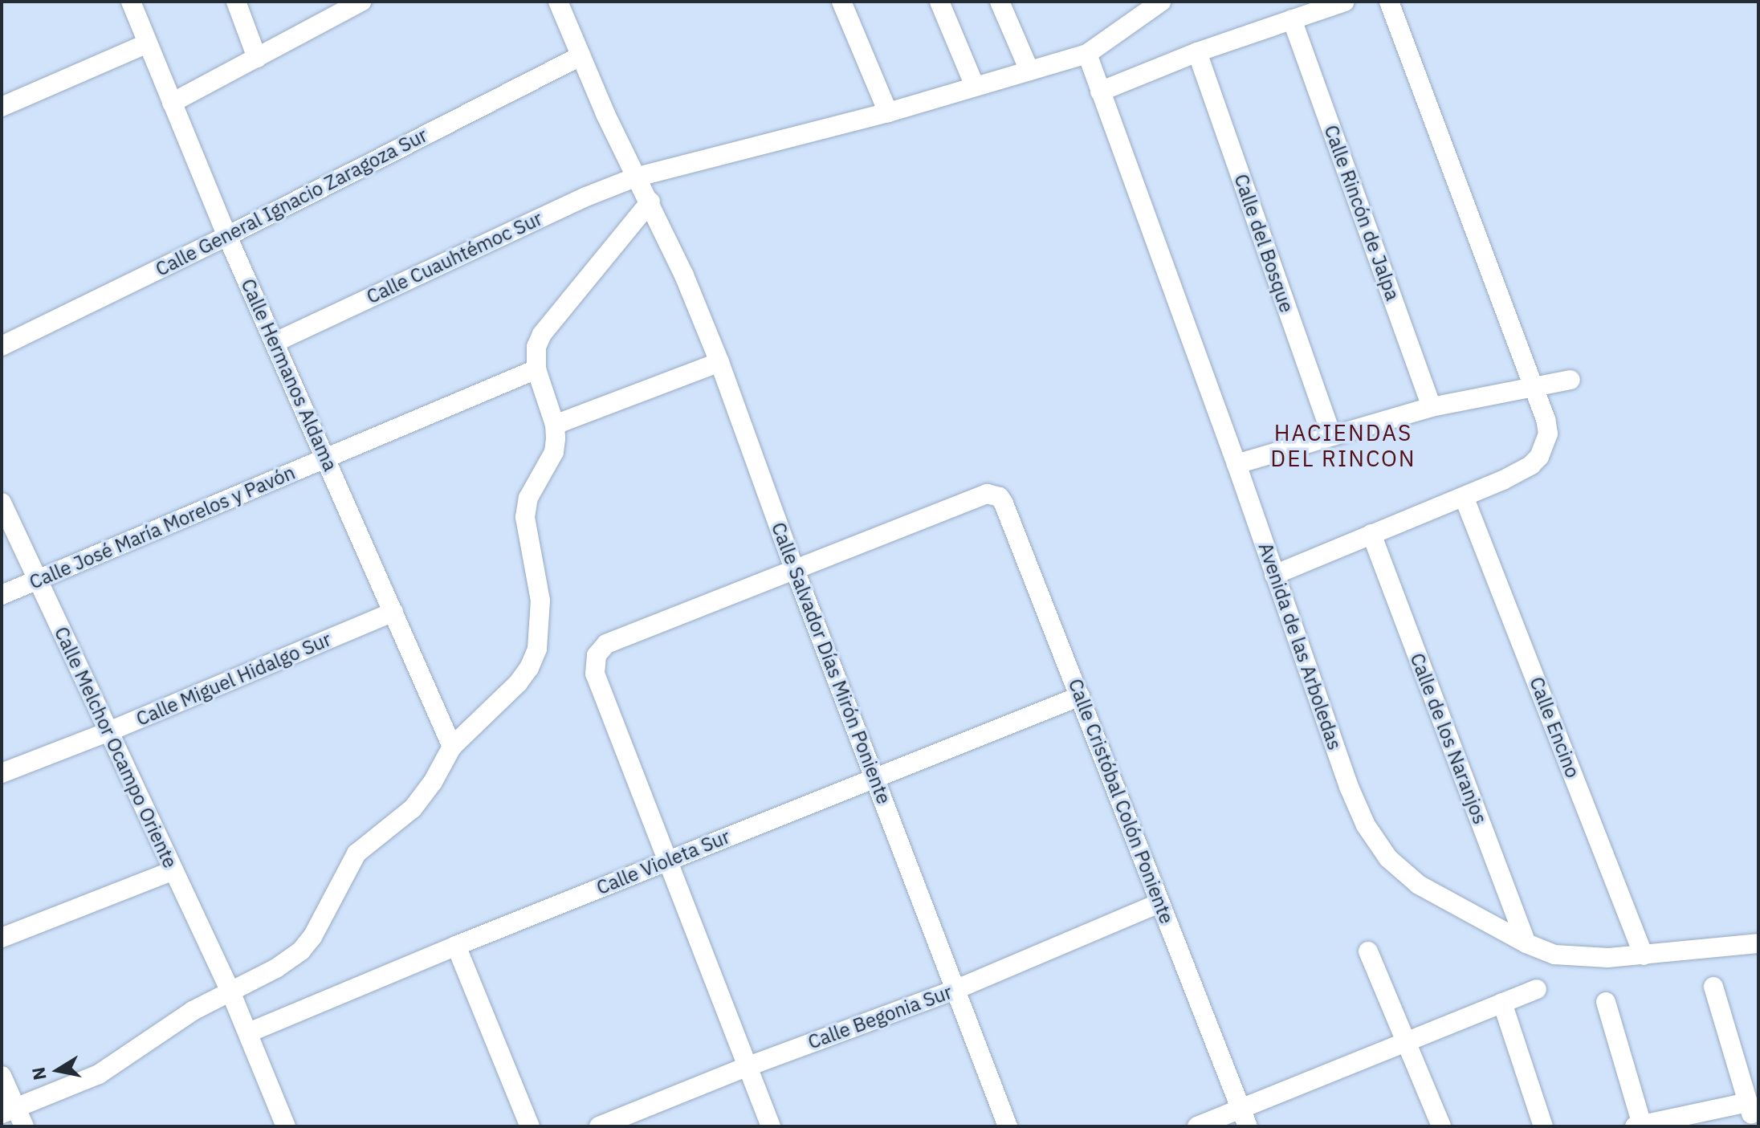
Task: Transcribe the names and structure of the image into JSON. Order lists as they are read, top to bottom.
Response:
{
  "streets": {
    "street": [
      "Calle General Ignacio Zaragoza Sur",
      "Calle Rincón de Jalpa",
      "Calle del Bosque",
      "Calle Cuauhtémoc Sur",
      "Calle Hermanos Aldama",
      "Calle José María Morelos y Pavón",
      "Avenida de las Arboledas",
      "Calle Salvador Días Mirón Poniente",
      "Calle Miguel Hidalgo Sur",
      "Calle Encino",
      "Calle de los Naranjos",
      "Calle Melchor Ocampo Oriente",
      "Calle Cristóbal Colón Poniente",
      "Calle Violeta Sur",
      "Calle Begonia Sur"
    ]
  },
  "crossings": [
    ["Calle General Ignacio Zaragoza Sur", "Calle Hermanos Aldama"],
    ["Calle General Ignacio Zaragoza Sur", "Calle Salvador Días Mirón Poniente"],
    ["Calle Cuauhtémoc Sur", "Calle Hermanos Aldama"],
    ["Calle Cuauhtémoc Sur", "Avenida de las Arboledas"],
    ["Calle Cuauhtémoc Sur", "Calle Salvador Días Mirón Poniente"],
    ["Calle Hermanos Aldama", "Calle José María Morelos y Pavón"],
    ["Calle Hermanos Aldama", "Calle Miguel Hidalgo Sur"],
    ["Calle José María Morelos y Pavón", "Calle Melchor Ocampo Oriente"],
    ["Avenida de las Arboledas", "Calle Encino"],
    ["Avenida de las Arboledas", "Calle de los Naranjos"],
    ["Calle Salvador Días Mirón Poniente", "Calle Cristóbal Colón Poniente"],
    ["Calle Salvador Días Mirón Poniente", "Calle Violeta Sur"],
    ["Calle Salvador Días Mirón Poniente", "Calle Begonia Sur"],
    ["Calle Miguel Hidalgo Sur", "Calle Melchor Ocampo Oriente"],
    ["Calle Melchor Ocampo Oriente", "Calle Violeta Sur"],
    ["Calle Cristóbal Colón Poniente", "Calle Violeta Sur"],
    ["Calle Cristóbal Colón Poniente", "Calle Begonia Sur"]
  ],
  "districts": ["HACIENDAS DEL RINCON"],
  "north": "left"
}
